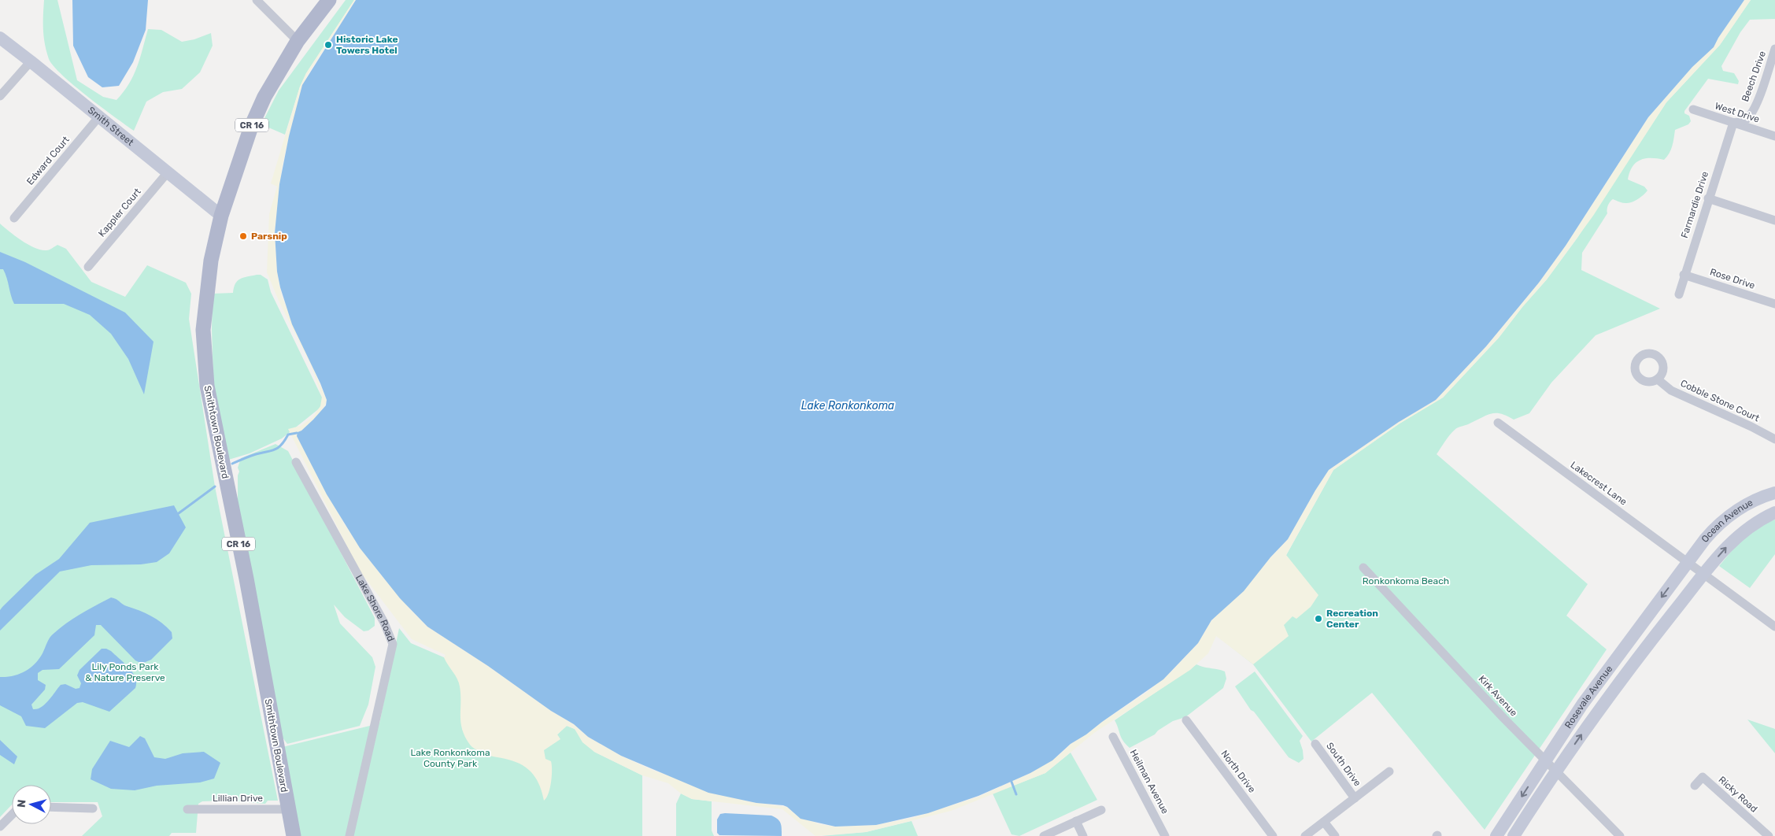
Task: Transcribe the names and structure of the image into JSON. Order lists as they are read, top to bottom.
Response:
{
  "streets": {
    "main road": [
      "CR 16",
      "Smith Street",
      "Smithtown Boulevard",
      "Ocean Avenue",
      "Rosevale Avenue"
    ],
    "street": [
      "Beech Drive",
      "West Drive",
      "Edward Court",
      "Farmardie Drive",
      "Kappler Court",
      "Rose Drive",
      "Cobble Stone Court",
      "Lakecrest Lane",
      "Lake Shore Road",
      "Kirk Avenue",
      "South Drive",
      "North Drive",
      "Heilman Avenue",
      "Ricky Road",
      "Lillian Drive"
    ]
  },
  "crossings": [
    ["Beech Drive", "West Drive"],
    ["Beech Drive", "Farmardie Drive"],
    ["West Drive", "Farmardie Drive"],
    ["CR 16", "Smithtown Boulevard"],
    ["Smith Street", "Edward Court"],
    ["Smith Street", "Kappler Court"],
    ["Smith Street", "Smithtown Boulevard"],
    ["Farmardie Drive", "Rose Drive"],
    ["Smithtown Boulevard", "Lillian Drive"],
    ["Lakecrest Lane", "Ocean Avenue"],
    ["Lakecrest Lane", "Rosevale Avenue"],
    ["Ocean Avenue", "Rosevale Avenue"],
    ["Kirk Avenue", "Rosevale Avenue"]
  ],
  "water": ["Lake Ronkonkoma"],
  "parks": ["Ronkonkoma Beach", "Lily Ponds Park & Nature Preserve", "Lake Ronkonkoma County Park"],
  "places": ["Historic Lake Towers Hotel", "Parsnip", "Recreation Center"],
  "north": "left"
}
